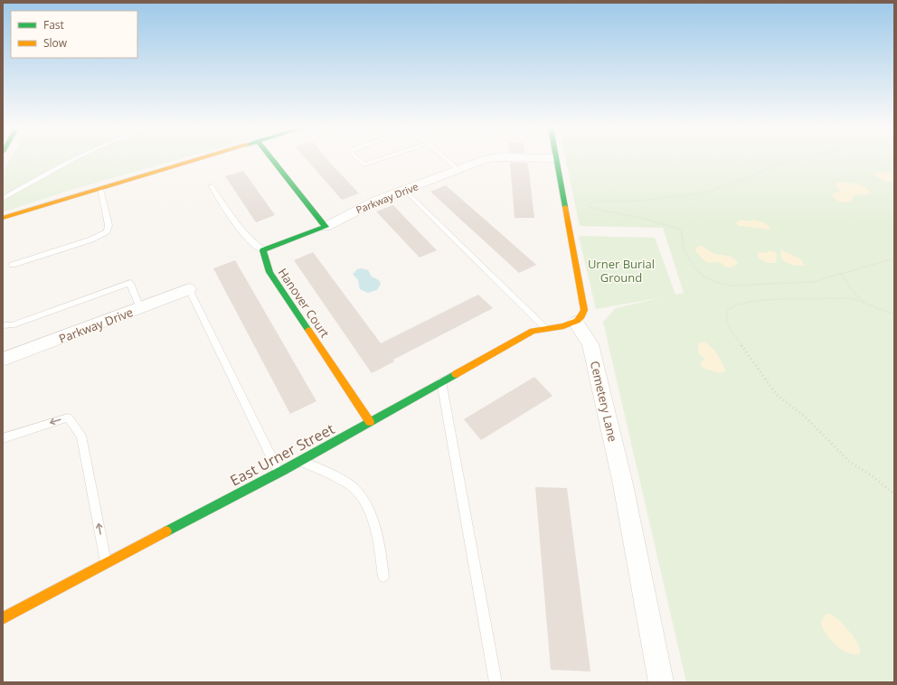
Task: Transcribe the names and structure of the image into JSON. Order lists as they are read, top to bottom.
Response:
{
  "streets": {
    "street": [
      "Parkway Drive",
      "Hanover Court",
      "Cemetery Lane",
      "East Urner Street"
    ]
  },
  "crossings": [
    ["Hanover Court", "East Urner Street"],
    ["Cemetery Lane", "East Urner Street"]
  ],
  "parks": ["Urner Burial Ground"],
  "legend": ["Fast", "Slow"]
}
